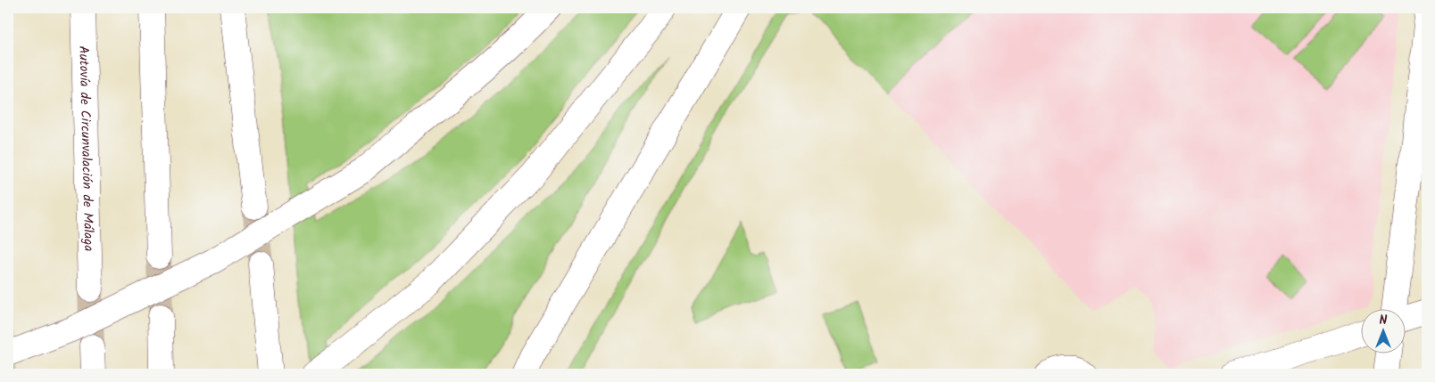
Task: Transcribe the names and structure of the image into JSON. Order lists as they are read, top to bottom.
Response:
{
  "streets": {
    "main road": ["Autovía de Circunvalación de Málaga"]
  },
  "north": "top"
}
